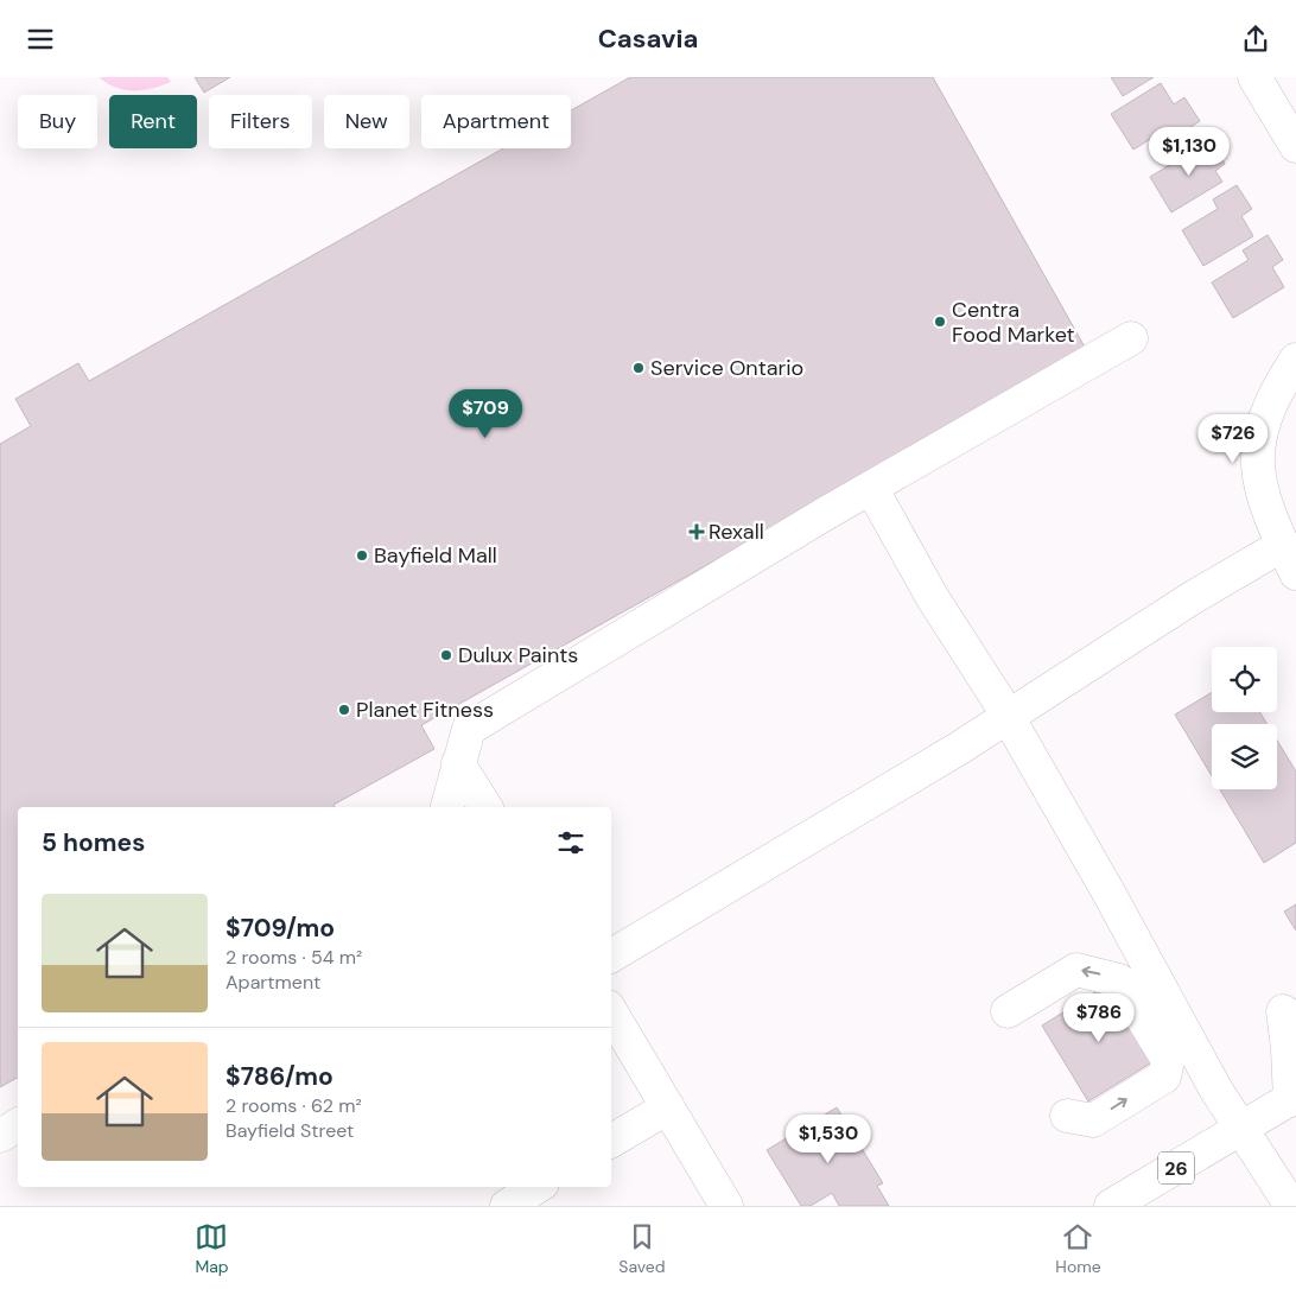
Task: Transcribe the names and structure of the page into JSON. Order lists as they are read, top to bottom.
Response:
{
  "streets": {
    "street": ["26"]
  },
  "places": {
    "other": [
      "Centra Food Market",
      "Service Ontario",
      "Bayfield Mall",
      "Dulux Paints",
      "Planet Fitness"
    ],
    "health": ["Rexall"]
  },
  "page": {
    "header": "Casavia",
    "chip": [
      "Buy",
      "Rent",
      "Filters",
      "New",
      "Apartment"
    ],
    "price": [
      "$1,130",
      "$709",
      "$726",
      "$786",
      "$1,530"
    ],
    "heading": "5 homes",
    "list": [
      {
        "name": "$709/mo",
        "note": "2 rooms · 54 m² · Apartment"
      },
      {
        "name": "$786/mo",
        "note": "2 rooms · 62 m² · Bayfield Street"
      }
    ],
    "tabs": ["Map", "Saved", "Home"]
  }
}
